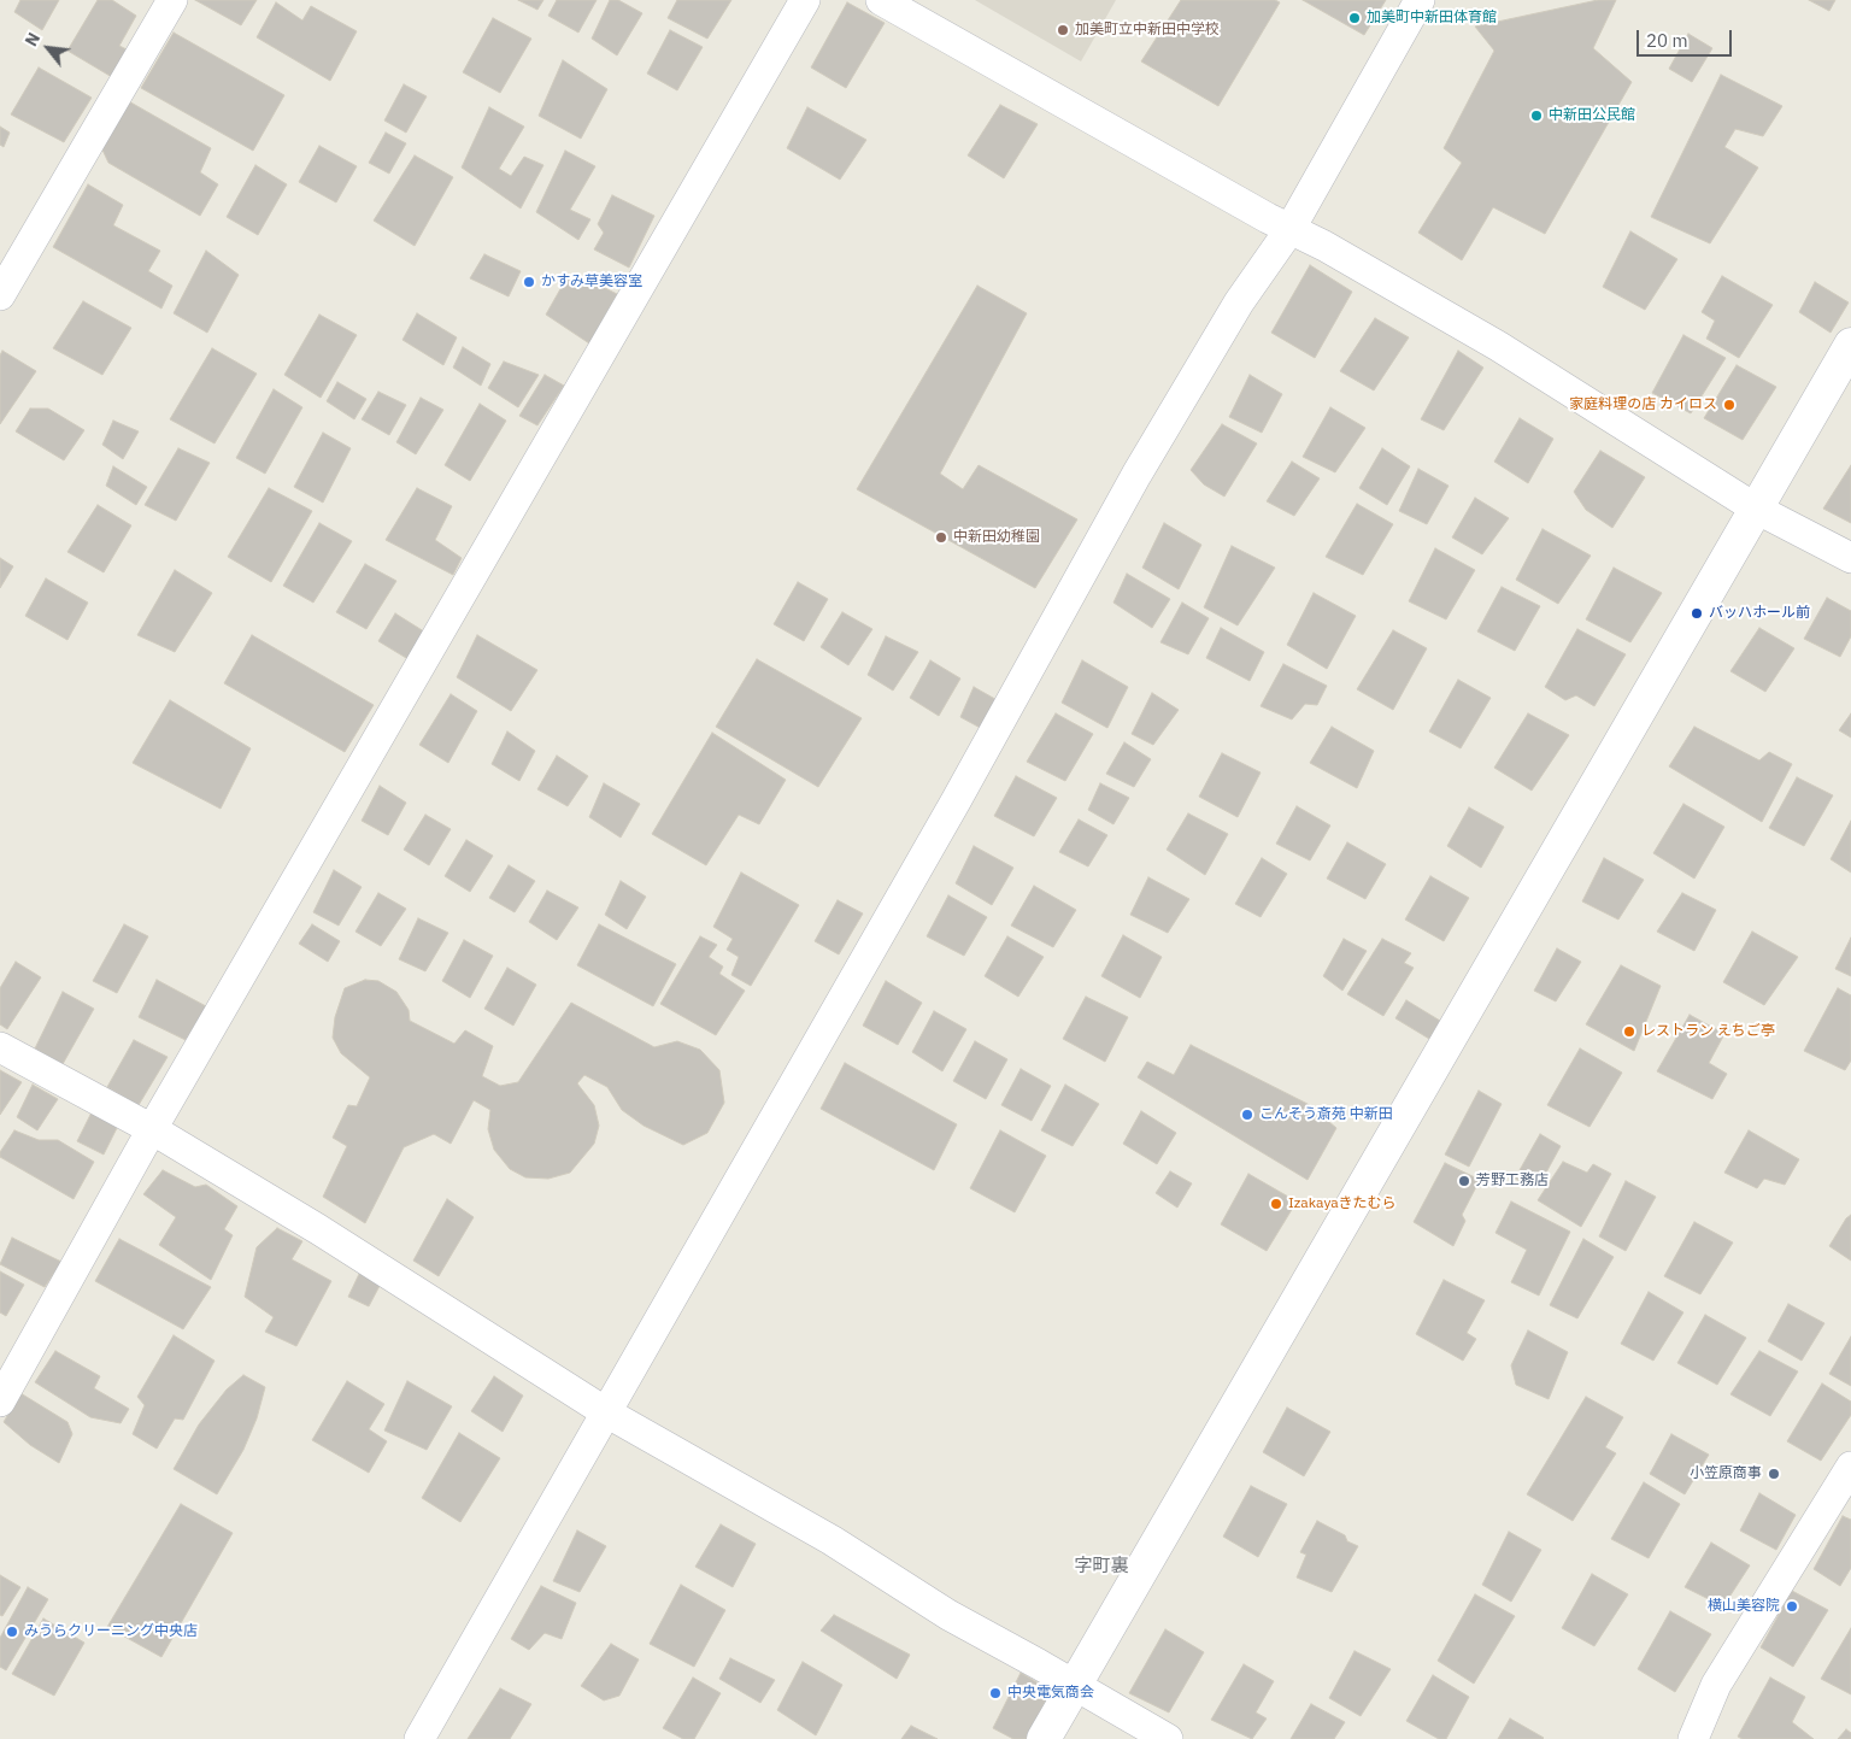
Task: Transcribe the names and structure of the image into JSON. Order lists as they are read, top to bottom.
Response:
{
  "districts": ["字町裏"],
  "places": [
    "加美町中新田体育館",
    "加美町立中新田中学校",
    "中新田公民館",
    "かすみ草美容室",
    "家庭料理の店 カイロス",
    "中新田幼稚園",
    "バッハホール前",
    "レストラン えちご亭",
    "こんそう斎苑 中新田",
    "芳野工務店",
    "Izakayaきたむら",
    "小笠原商事",
    "横山美容院",
    "みうらクリーニング中央店",
    "中央電気商会"
  ],
  "scale_bar": "20 m",
  "north": "top left"
}
